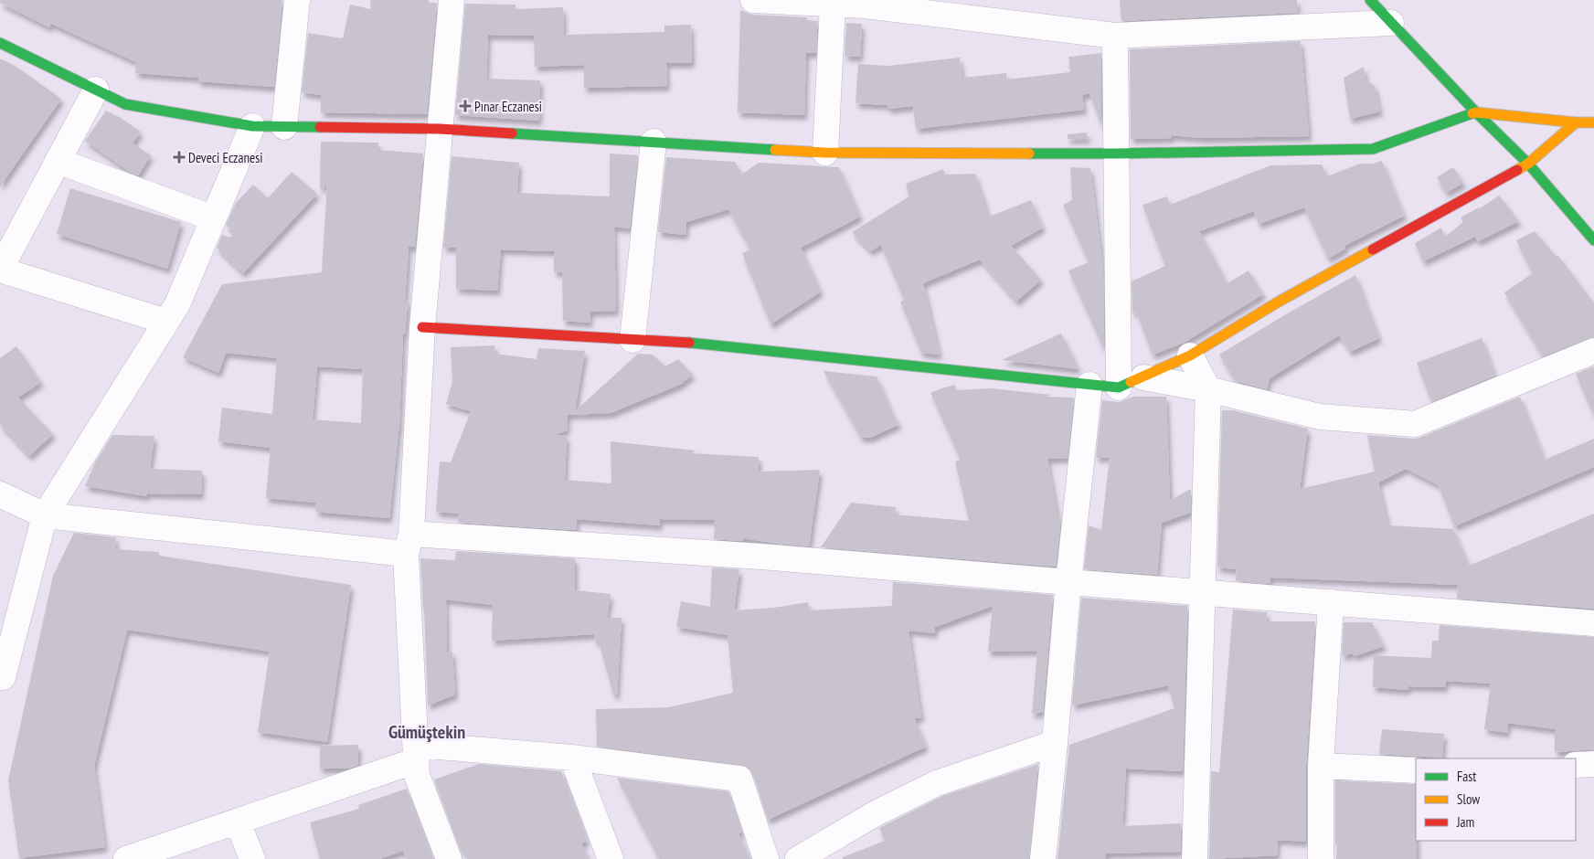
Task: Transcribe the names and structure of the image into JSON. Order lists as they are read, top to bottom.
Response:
{
  "districts": ["Gümüştekin"],
  "places": {
    "health": ["Pınar Eczanesi", "Deveci Eczanesi"]
  },
  "legend": ["Fast", "Slow", "Jam"]
}
